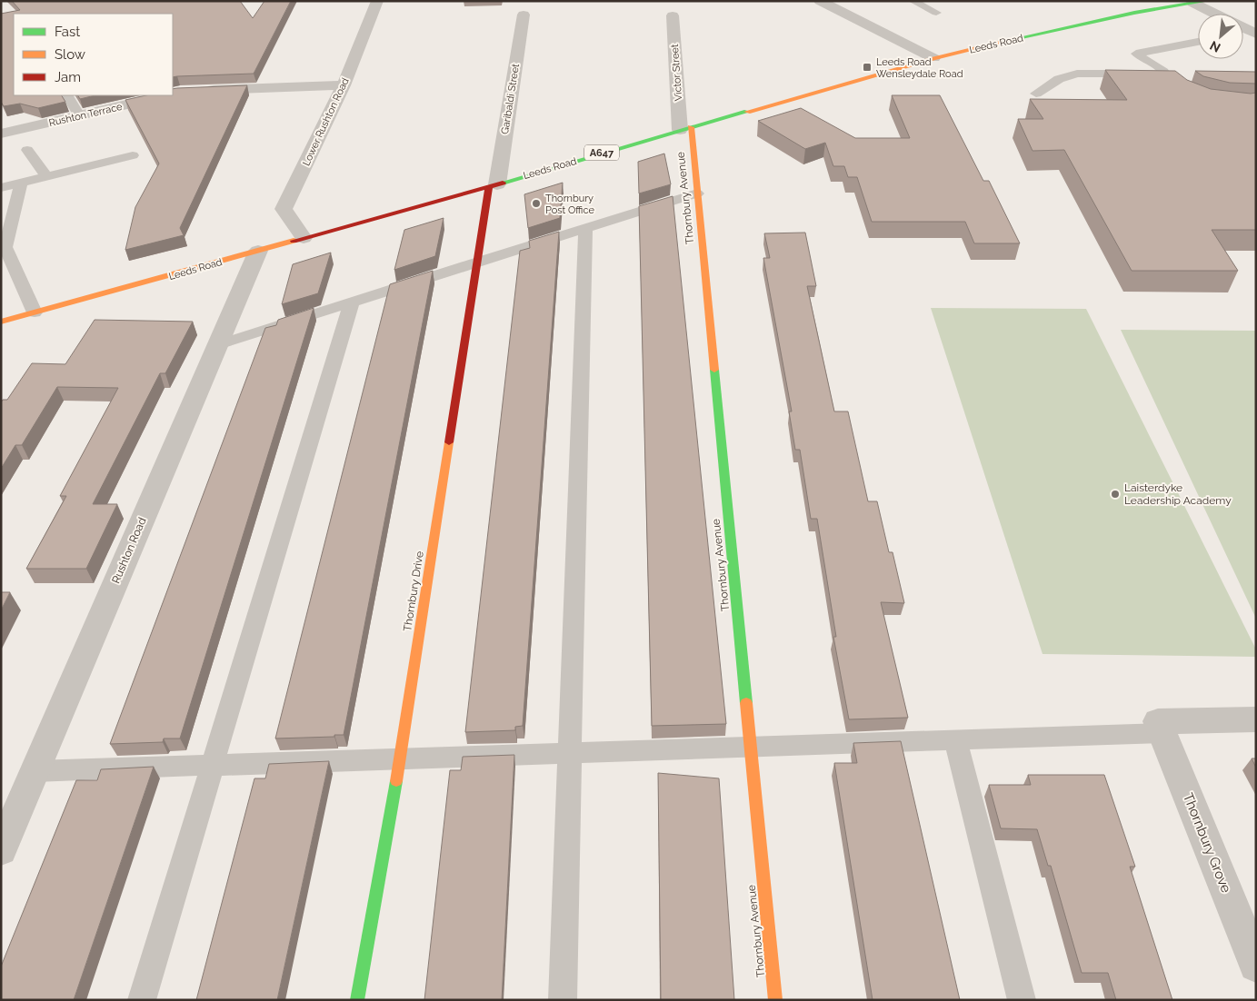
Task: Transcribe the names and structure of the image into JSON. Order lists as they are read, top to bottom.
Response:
{
  "streets": {
    "main road": [
      "Leeds Road",
      "A647",
      "Thornbury Avenue",
      "Thornbury Drive"
    ],
    "street": [
      "Victor Street",
      "Garibaldi Street",
      "Rushton Terrace",
      "Lower Rushton Road",
      "Rushton Road",
      "Thornbury Grove"
    ]
  },
  "crossings": [
    ["Leeds Road", "Victor Street"],
    ["Leeds Road", "Garibaldi Street"],
    ["Leeds Road", "Lower Rushton Road"],
    ["Leeds Road", "Thornbury Avenue"],
    ["Leeds Road", "Rushton Road"],
    ["Leeds Road", "Thornbury Drive"],
    ["Victor Street", "Thornbury Avenue"],
    ["Garibaldi Street", "Thornbury Drive"]
  ],
  "places": {
    "transit": ["Leeds Road Wensleydale Road"],
    "other": ["Thornbury Post Office", "Laisterdyke Leadership Academy"]
  },
  "legend": ["Fast", "Slow", "Jam"],
  "north": "bottom left"
}
